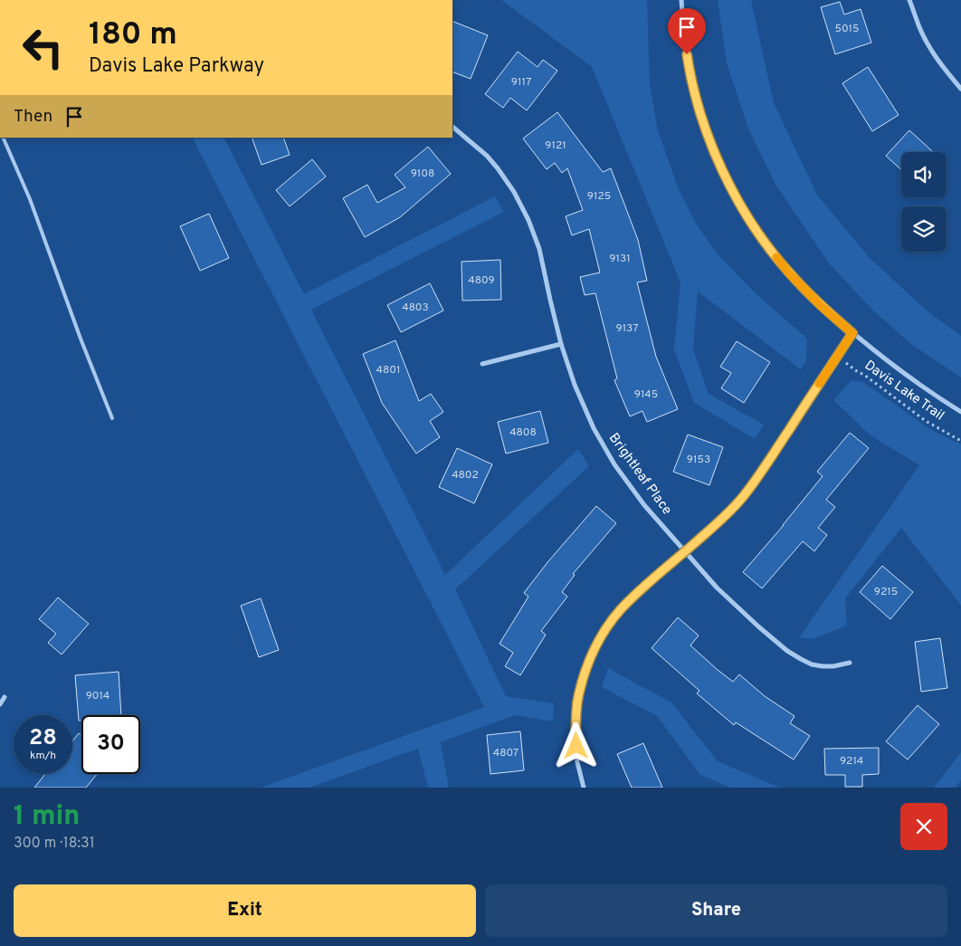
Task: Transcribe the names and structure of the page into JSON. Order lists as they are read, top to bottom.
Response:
{
  "streets": {
    "street": ["Brightleaf Place"],
    "path": ["Davis Lake Trail"]
  },
  "house_numbers": [
    "5015",
    "9117",
    "9121",
    "9108",
    "9125",
    "9131",
    "4809",
    "4803",
    "9137",
    "4801",
    "9145",
    "4808",
    "9153",
    "4802",
    "9215",
    "9014",
    "4807",
    "9214"
  ],
  "page": {
    "turn": ["180 m", "Davis Lake Parkway"],
    "then": "Then",
    "speed": "28 km/h",
    "limit": "30",
    "heading": ["1 min", "300 m · 18:31"],
    "buttons": ["Exit", "Share"]
  }
}
